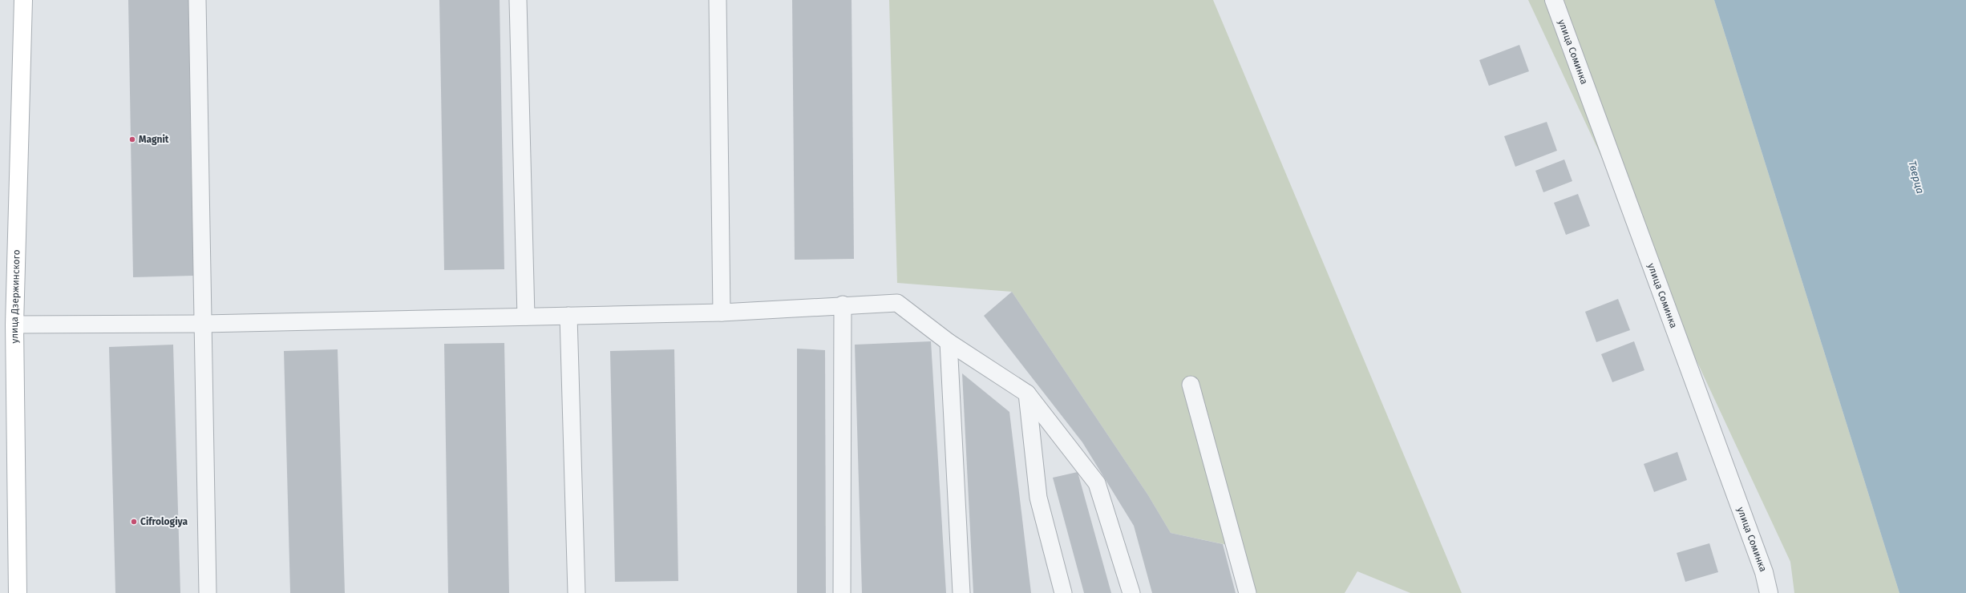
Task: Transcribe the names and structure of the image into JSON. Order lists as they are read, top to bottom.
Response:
{
  "streets": {
    "main road": ["улица Дзержинского"],
    "street": ["улица Соминка"]
  },
  "water": ["Тверца"],
  "places": ["Magnit", "Cifrologiya"]
}
